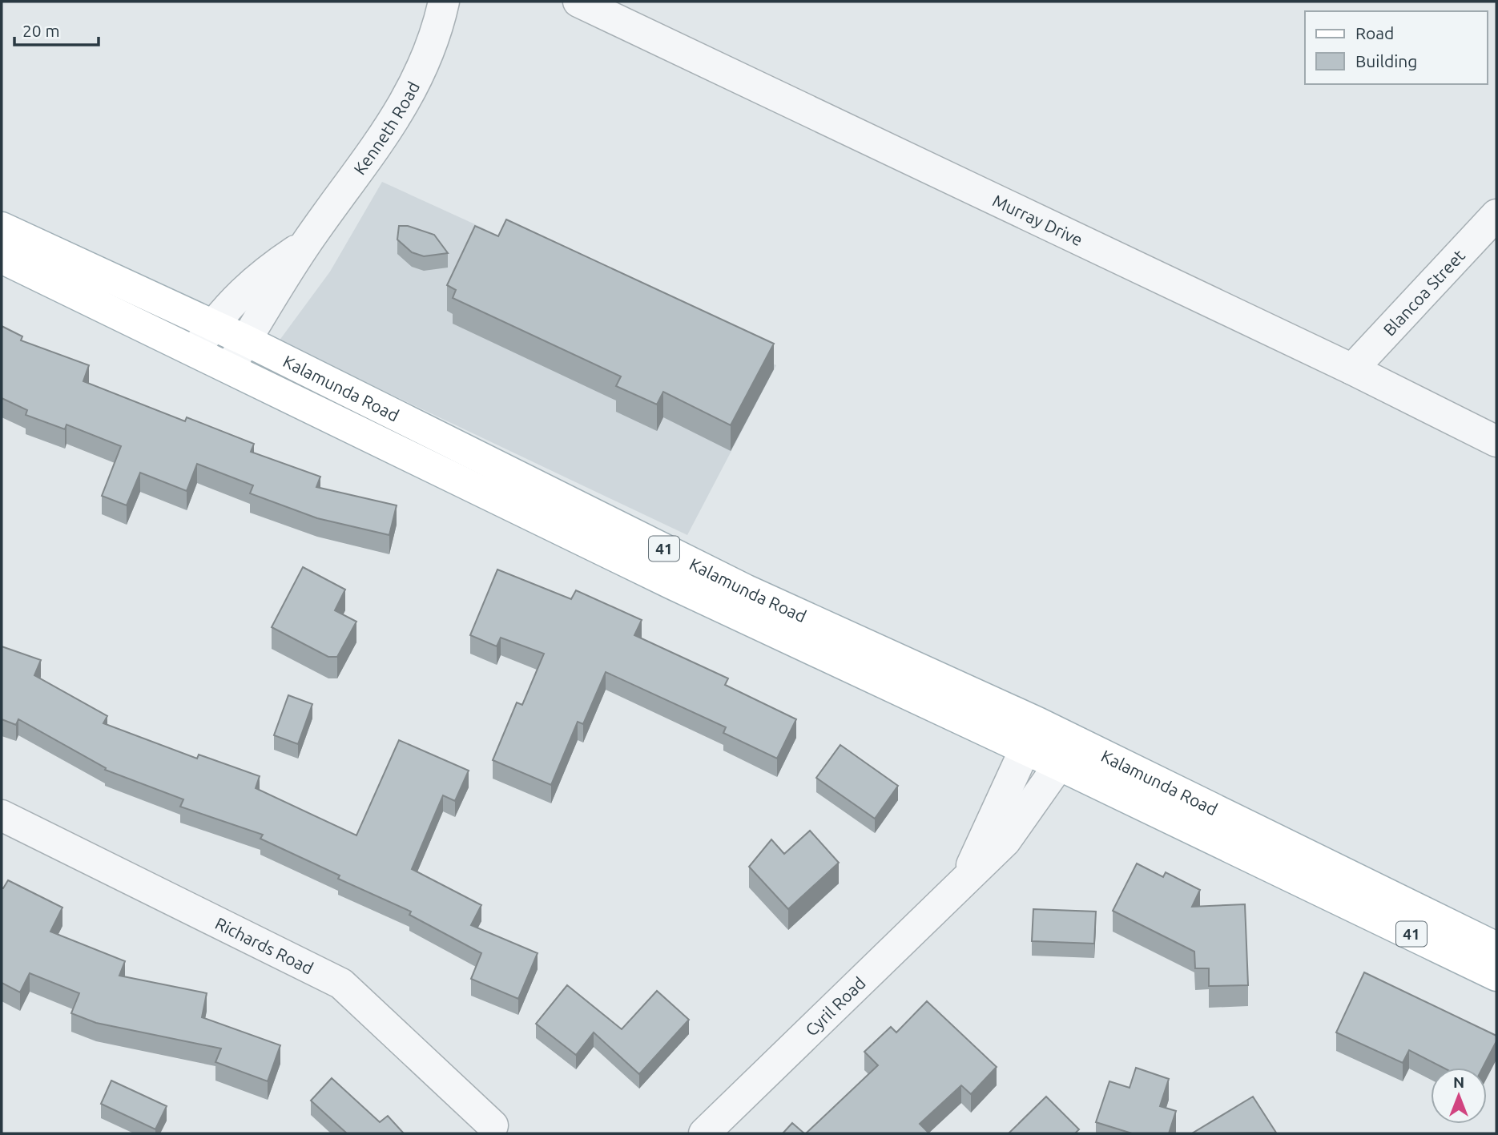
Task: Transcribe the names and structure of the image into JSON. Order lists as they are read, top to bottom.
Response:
{
  "streets": {
    "main road": ["Kalamunda Road", "41"],
    "street": [
      "Kenneth Road",
      "Murray Drive",
      "Blancoa Street",
      "Richards Road",
      "Cyril Road"
    ]
  },
  "crossings": [
    ["Kenneth Road", "Kalamunda Road"],
    ["Murray Drive", "Blancoa Street"],
    ["Kalamunda Road", "Cyril Road"]
  ],
  "legend": ["Road", "Building"],
  "scale_bar": "20 m",
  "north": "top"
}
